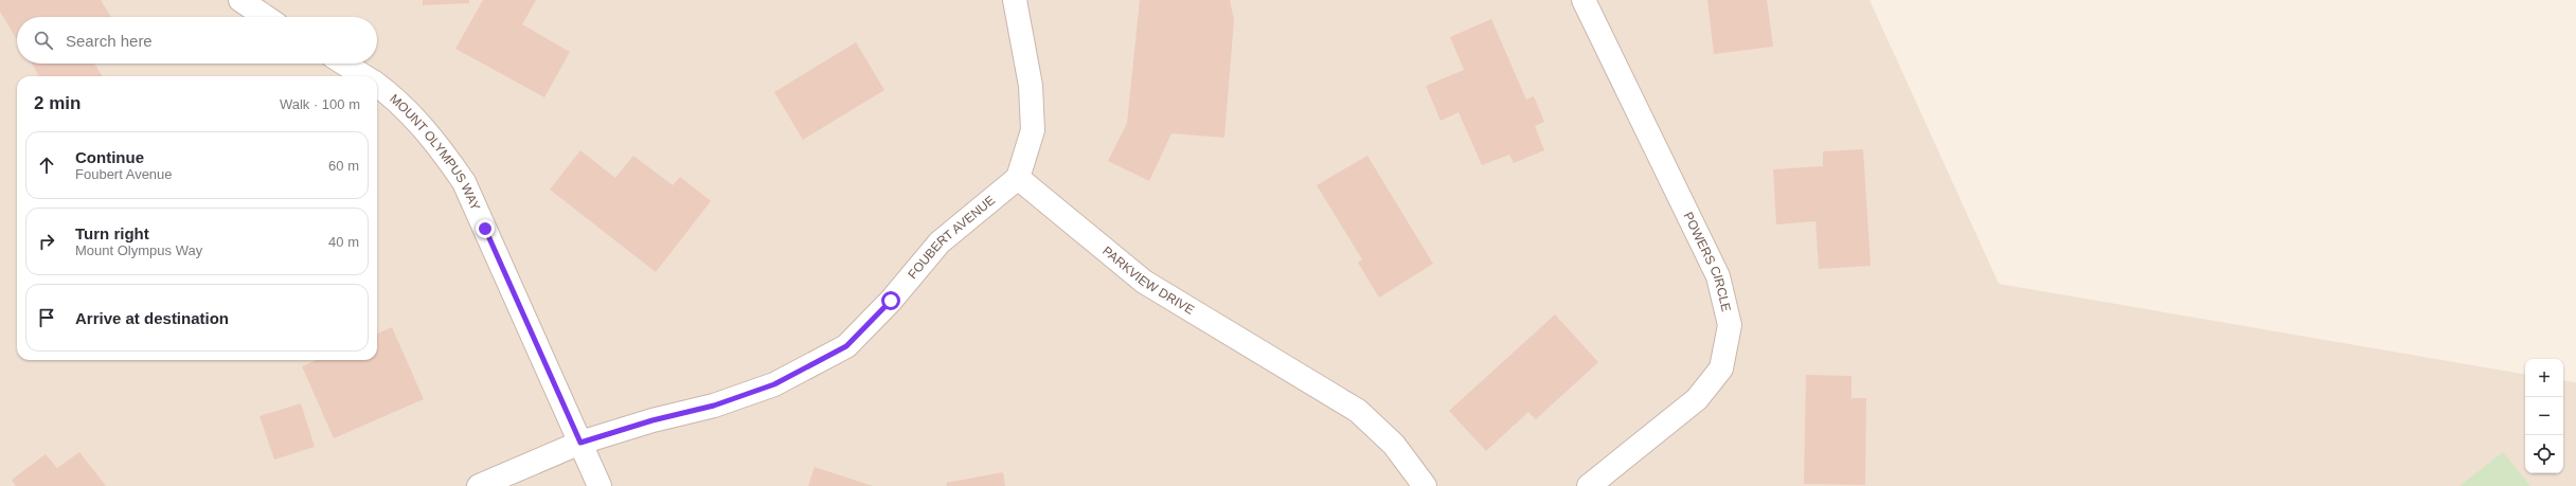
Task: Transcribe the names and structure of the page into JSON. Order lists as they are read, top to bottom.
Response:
{
  "streets": {
    "street": [
      "MOUNT OLYMPUS WAY",
      "FOUBERT AVENUE",
      "POWERS CIRCLE",
      "PARKVIEW DRIVE"
    ]
  },
  "crossings": [
    ["MOUNT OLYMPUS WAY", "FOUBERT AVENUE"],
    ["FOUBERT AVENUE", "PARKVIEW DRIVE"]
  ],
  "page": {
    "search": "Search here",
    "heading": ["2 min", "Walk · 100 m"],
    "list": [
      ["Continue", "Foubert Avenue", "60 m"],
      ["Turn right", "Mount Olympus Way", "40 m"],
      "Arrive at destination"
    ],
    "map_buttons": ["+", "−"]
  }
}
